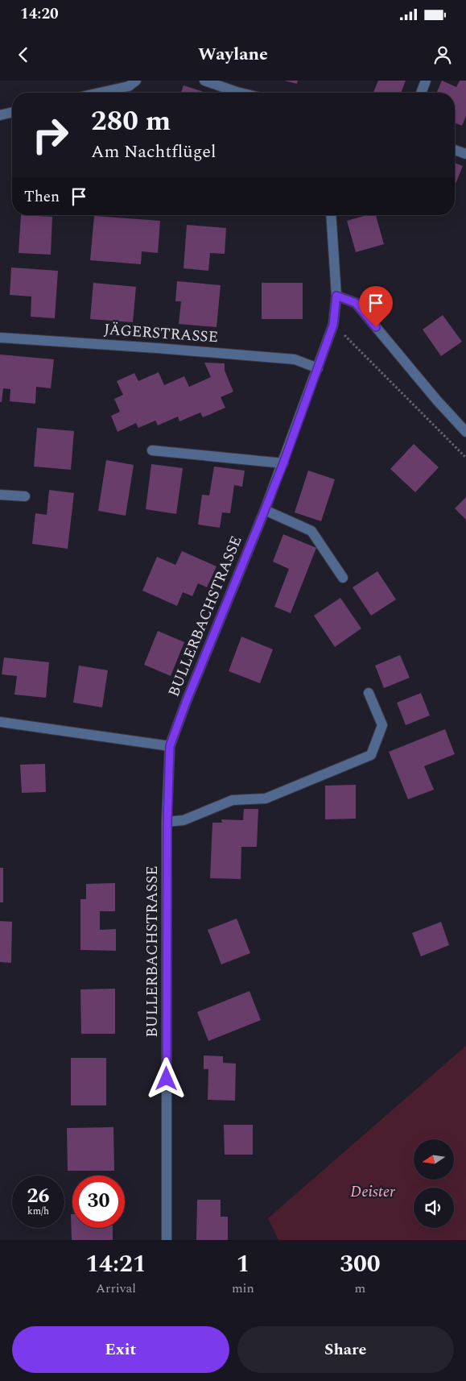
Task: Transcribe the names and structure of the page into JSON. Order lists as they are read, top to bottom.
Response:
{
  "streets": {
    "street": ["JÄGERSTRASSE", "BULLERBACHSTRASSE"]
  },
  "crossings": [
    ["JÄGERSTRASSE", "BULLERBACHSTRASSE"]
  ],
  "parks": ["Deister"],
  "north": "left",
  "page": {
    "status": "14:20",
    "header": "Waylane",
    "turn": ["280 m", "Am Nachtflügel"],
    "then": "Then",
    "speed": "26 km/h",
    "limit": "30",
    "eta": [
      "14:21",
      "Arrival",
      "1",
      "min",
      "300",
      "m"
    ],
    "buttons": ["Exit", "Share"]
  }
}
